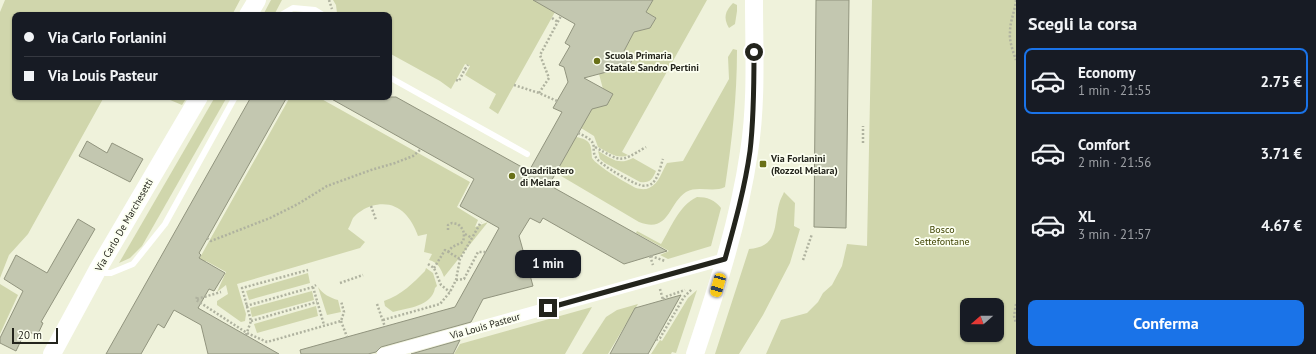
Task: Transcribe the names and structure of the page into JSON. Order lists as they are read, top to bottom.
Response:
{
  "streets": {
    "main road": ["Via Carlo De Marchesetti"],
    "street": ["Via Louis Pasteur"]
  },
  "parks": ["Bosco Settefontane"],
  "places": {
    "other": ["Scuola Primaria Statale Sandro Pertini", "Quadrilatero di Melara"],
    "transit": ["Via Forlanini (Rozzol Melara)"]
  },
  "scale_bar": "20 m",
  "north": "left",
  "page": {
    "heading": "Scegli la corsa",
    "banner": ["Via Carlo Forlanini", "Via Louis Pasteur"],
    "list": [
      {
        "name": "Economy",
        "note": "1 min · 21:55",
        "value": "2.75 €"
      },
      {
        "name": "Comfort",
        "note": "2 min · 21:56",
        "value": "3.71 €"
      },
      {
        "name": "XL",
        "note": "3 min · 21:57",
        "value": "4.67 €"
      }
    ],
    "bubble": "1 min",
    "buttons": "Conferma",
    "scale": "20 m"
  }
}
